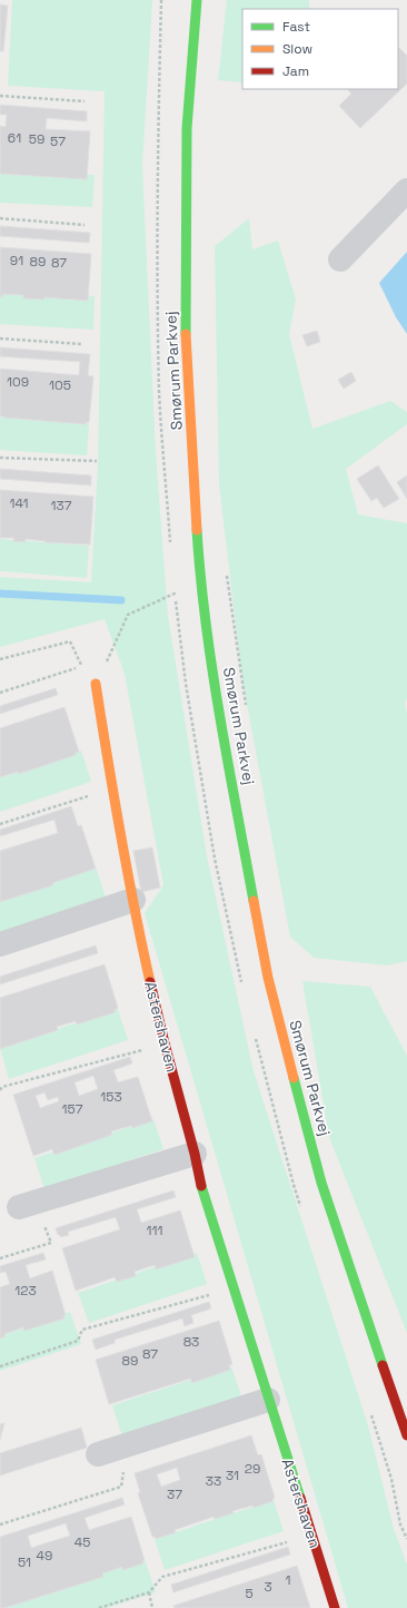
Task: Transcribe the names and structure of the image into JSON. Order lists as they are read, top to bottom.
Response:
{
  "streets": {
    "street": ["Smørum Parkvej", "Astershaven"]
  },
  "house_numbers": [
    "61",
    "59",
    "57",
    "91",
    "89",
    "87",
    "109",
    "105",
    "141",
    "137",
    "153",
    "157",
    "111",
    "123",
    "83",
    "87",
    "89",
    "29",
    "31",
    "33",
    "37",
    "45",
    "49",
    "51",
    "1",
    "3",
    "5"
  ],
  "legend": ["Fast", "Slow", "Jam"]
}
